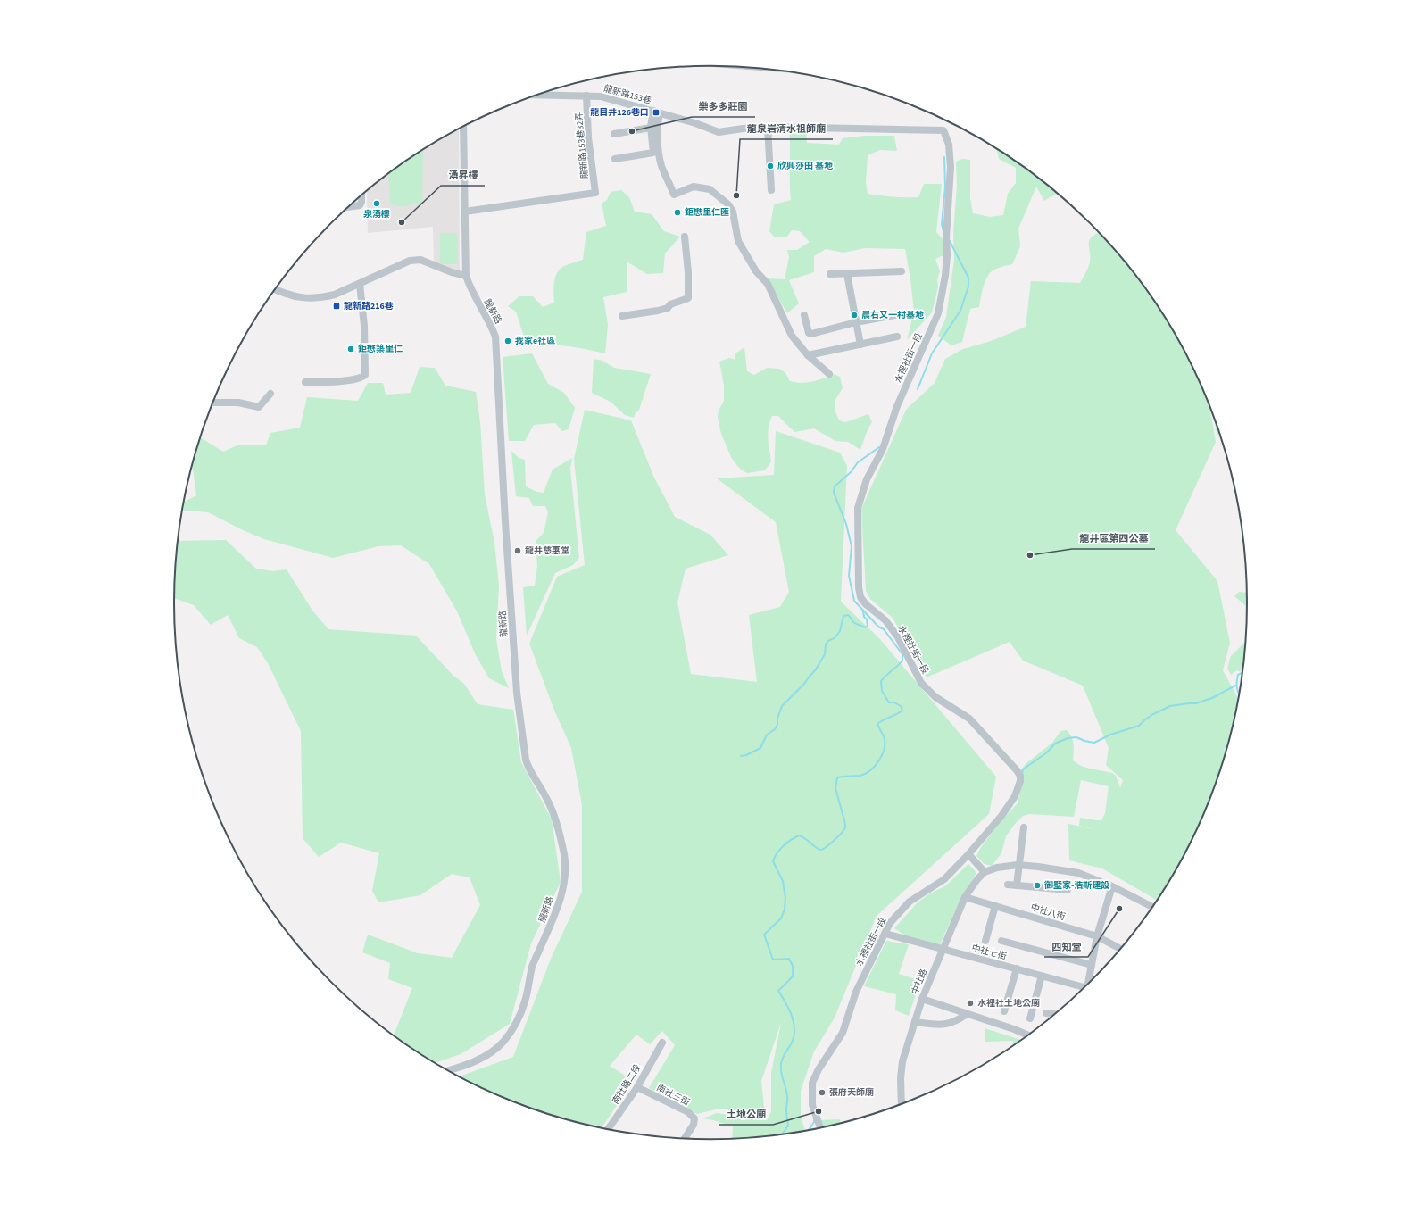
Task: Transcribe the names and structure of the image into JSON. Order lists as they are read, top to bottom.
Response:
{
  "streets": {
    "street": [
      "龍新路153巷",
      "龍新路153巷32弄",
      "龍新路",
      "水裡社街一段",
      "中社八街",
      "中社七街",
      "中社路",
      "南社路二段",
      "南社三街"
    ]
  },
  "crossings": [
    ["龍新路153巷", "龍新路153巷32弄"],
    ["龍新路153巷", "水裡社街一段"],
    ["龍新路153巷32弄", "龍新路"],
    ["水裡社街一段", "中社七街"],
    ["中社八街", "中社路"],
    ["中社七街", "中社路"],
    ["南社路二段", "南社三街"]
  ],
  "places": {
    "transit": ["龍目井126巷口", "龍新路216巷"],
    "other": [
      "樂多多莊園",
      "欣興莎田 基地",
      "龍泉岩清水祖師廟",
      "泉湧樓",
      "鉅懋里仁匯",
      "湧昇樓",
      "晨右又一村基地",
      "我家e社區",
      "鉅懋築里仁",
      "龍井慈惠堂",
      "龍井區第四公墓",
      "御墅家-浩斯建設",
      "四知堂",
      "水裡社土地公廟",
      "張府天師廟",
      "土地公廟"
    ]
  }
}
